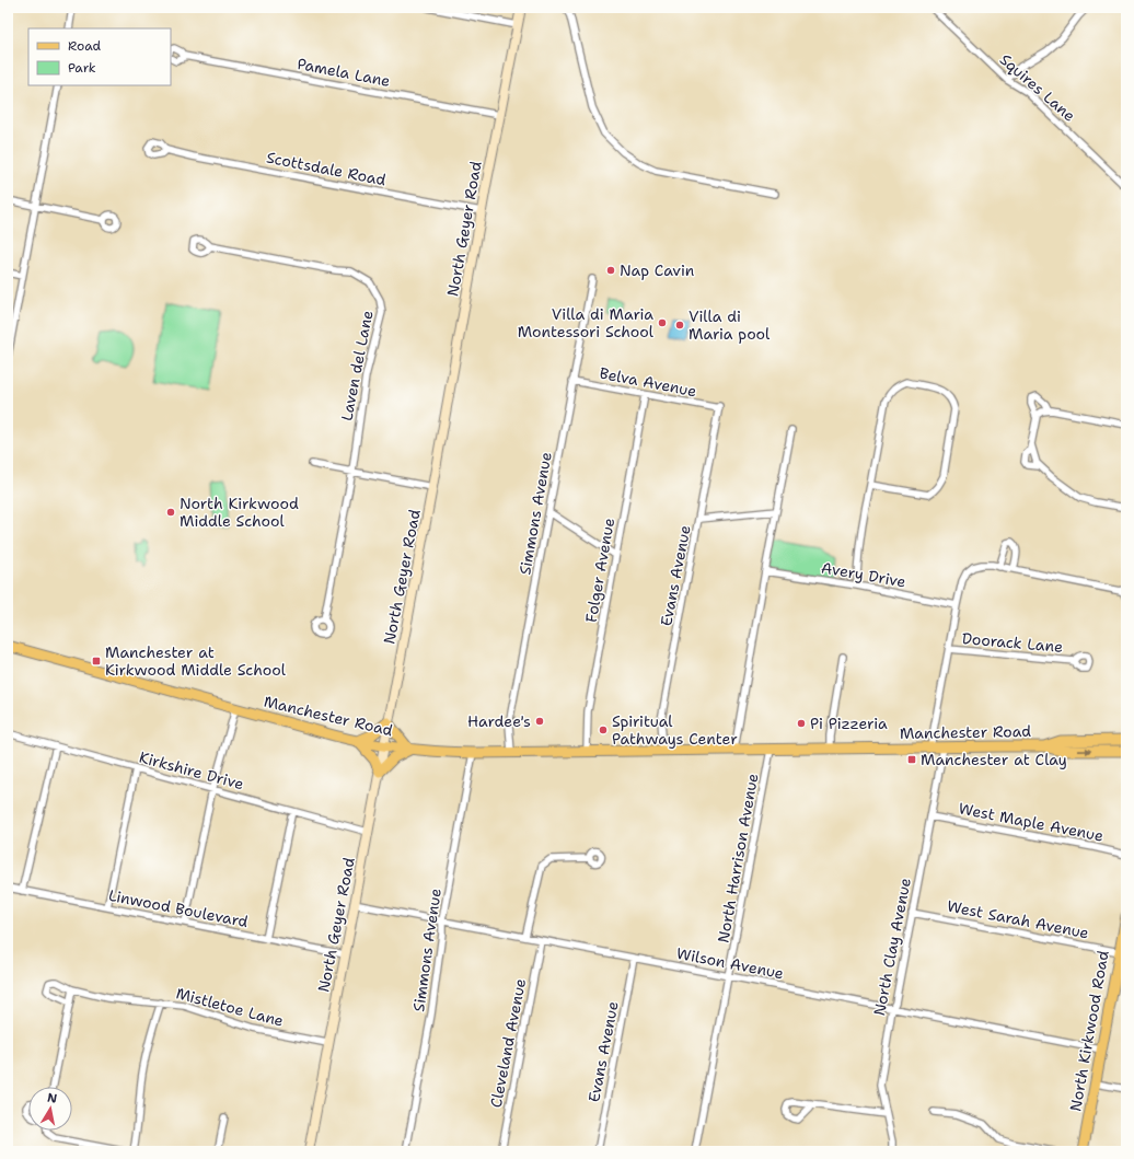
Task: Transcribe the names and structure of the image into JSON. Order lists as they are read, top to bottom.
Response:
{
  "streets": {
    "main road": ["Manchester Road", "North Kirkwood Road"],
    "street": [
      "Pamela Lane",
      "Squires Lane",
      "Scottsdale Road",
      "North Geyer Road",
      "Laven del Lane",
      "Belva Avenue",
      "Simmons Avenue",
      "Folger Avenue",
      "Avery Drive",
      "Evans Avenue",
      "Doorack Lane",
      "Kirkshire Drive",
      "West Maple Avenue",
      "North Harrison Avenue",
      "Linwood Boulevard",
      "West Sarah Avenue",
      "North Clay Avenue",
      "Wilson Avenue",
      "Mistletoe Lane",
      "Cleveland Avenue"
    ]
  },
  "crossings": [
    ["Pamela Lane", "North Geyer Road"],
    ["Scottsdale Road", "North Geyer Road"],
    ["North Geyer Road", "Manchester Road"],
    ["North Geyer Road", "Kirkshire Drive"],
    ["North Geyer Road", "Linwood Boulevard"],
    ["North Geyer Road", "Wilson Avenue"],
    ["North Geyer Road", "Mistletoe Lane"],
    ["Belva Avenue", "Simmons Avenue"],
    ["Belva Avenue", "Folger Avenue"],
    ["Belva Avenue", "Evans Avenue"],
    ["Simmons Avenue", "Manchester Road"],
    ["Simmons Avenue", "Wilson Avenue"],
    ["Folger Avenue", "Manchester Road"],
    ["Evans Avenue", "Manchester Road"],
    ["Evans Avenue", "Wilson Avenue"],
    ["Manchester Road", "North Harrison Avenue"],
    ["Manchester Road", "North Clay Avenue"],
    ["West Maple Avenue", "North Clay Avenue"],
    ["North Harrison Avenue", "Wilson Avenue"],
    ["West Sarah Avenue", "North Clay Avenue"],
    ["West Sarah Avenue", "North Kirkwood Road"],
    ["North Clay Avenue", "Wilson Avenue"],
    ["Wilson Avenue", "North Kirkwood Road"],
    ["Wilson Avenue", "Cleveland Avenue"]
  ],
  "places": {
    "other": [
      "Nap Cavin",
      "Villa di Maria Montessori School",
      "Villa di Maria pool",
      "North Kirkwood Middle School",
      "Hardee's",
      "Pi Pizzeria",
      "Spiritual Pathways Center"
    ],
    "transit": ["Manchester at Kirkwood Middle School", "Manchester at Clay"]
  },
  "legend": ["Road", "Park"],
  "north": "top"
}
